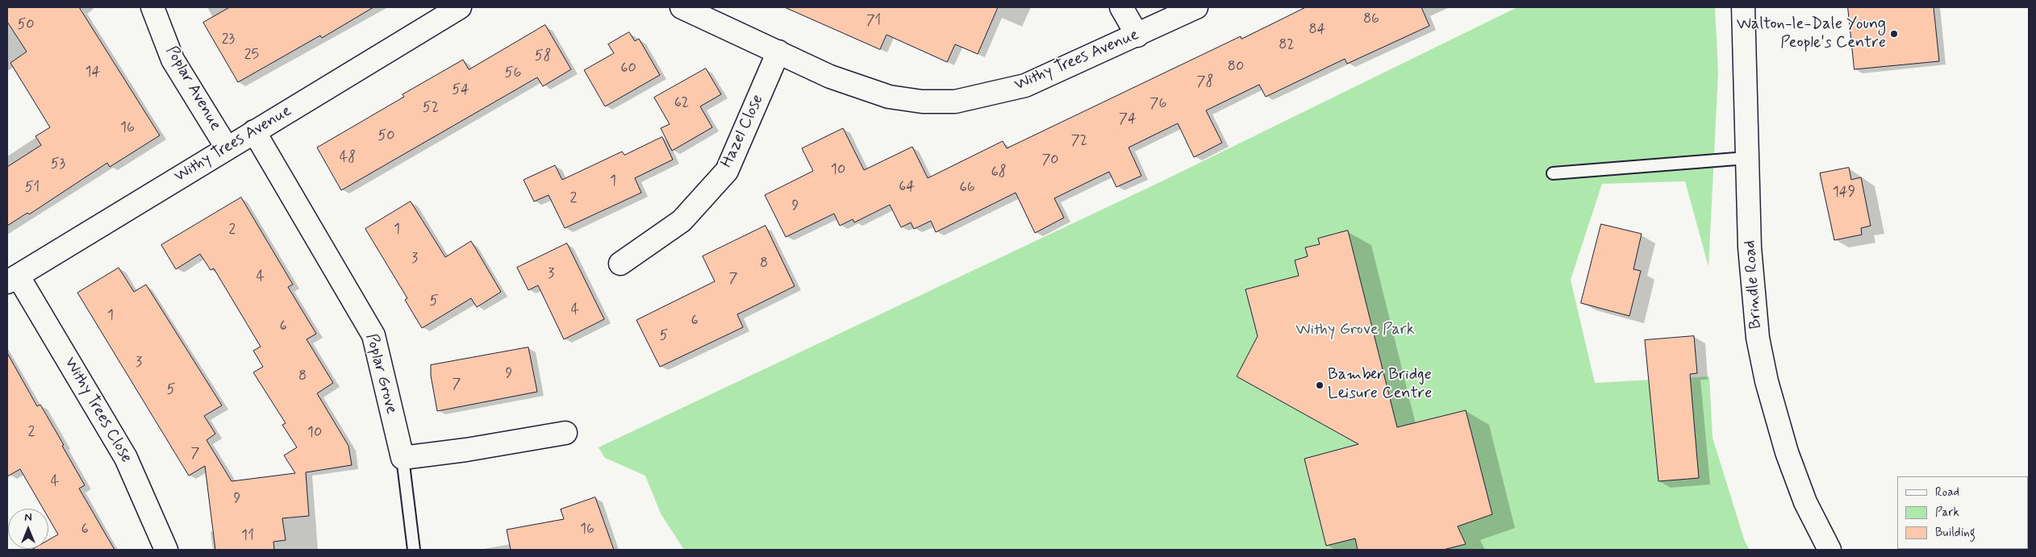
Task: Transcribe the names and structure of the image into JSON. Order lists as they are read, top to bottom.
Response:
{
  "streets": {
    "street": [
      "Withy Trees Avenue",
      "Poplar Avenue",
      "Hazel Close",
      "Brindle Road",
      "Poplar Grove",
      "Withy Trees Close"
    ]
  },
  "crossings": [
    ["Withy Trees Avenue", "Poplar Avenue"],
    ["Withy Trees Avenue", "Hazel Close"],
    ["Withy Trees Avenue", "Poplar Grove"],
    ["Withy Trees Avenue", "Withy Trees Close"]
  ],
  "parks": ["Withy Grove Park"],
  "places": ["Walton-le-Dale Young People's Centre", "Bamber Bridge Leisure Centre"],
  "house_numbers": [
    "86",
    "71",
    "50",
    "84",
    "23",
    "82",
    "25",
    "58",
    "80",
    "60",
    "14",
    "56",
    "78",
    "54",
    "62",
    "76",
    "52",
    "74",
    "16",
    "50",
    "72",
    "48",
    "70",
    "53",
    "10",
    "68",
    "1",
    "64",
    "51",
    "66",
    "149",
    "2",
    "9",
    "2",
    "1",
    "3",
    "8",
    "3",
    "4",
    "7",
    "5",
    "4",
    "1",
    "6",
    "6",
    "5",
    "3",
    "9",
    "8",
    "7",
    "5",
    "2",
    "10",
    "7",
    "4",
    "9",
    "6",
    "16",
    "11"
  ],
  "legend": ["Road", "Park", "Building"],
  "north": "top"
}
